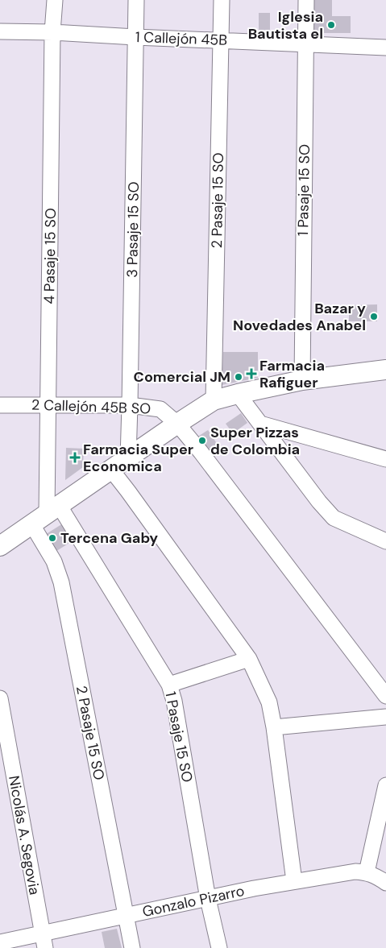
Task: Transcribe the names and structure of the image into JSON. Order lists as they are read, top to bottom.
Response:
{
  "streets": {
    "street": [
      "1 Callejón 45B",
      "1 Pasaje 15 SO",
      "2 Pasaje 15 SO",
      "3 Pasaje 15 SO",
      "4 Pasaje 15 SO",
      "2 Callejón 45B SO",
      "Nicolás A. Segovia",
      "Gonzalo Pizarro"
    ]
  },
  "crossings": [
    ["1 Callejón 45B", "1 Pasaje 15 SO"],
    ["1 Callejón 45B", "2 Pasaje 15 SO"],
    ["1 Callejón 45B", "3 Pasaje 15 SO"],
    ["1 Callejón 45B", "4 Pasaje 15 SO"],
    ["1 Pasaje 15 SO", "4 Pasaje 15 SO"],
    ["1 Pasaje 15 SO", "Gonzalo Pizarro"],
    ["2 Pasaje 15 SO", "Gonzalo Pizarro"],
    ["3 Pasaje 15 SO", "2 Callejón 45B SO"],
    ["4 Pasaje 15 SO", "2 Callejón 45B SO"],
    ["Nicolás A. Segovia", "Gonzalo Pizarro"]
  ],
  "places": {
    "other": [
      "Iglesia Bautista el",
      "Bazar y Novedades Anabel",
      "Comercial JM",
      "Super Pizzas de Colombia",
      "Tercena Gaby"
    ],
    "health": ["Farmacia Rafiguer", "Farmacia Super Economica"]
  }
}
